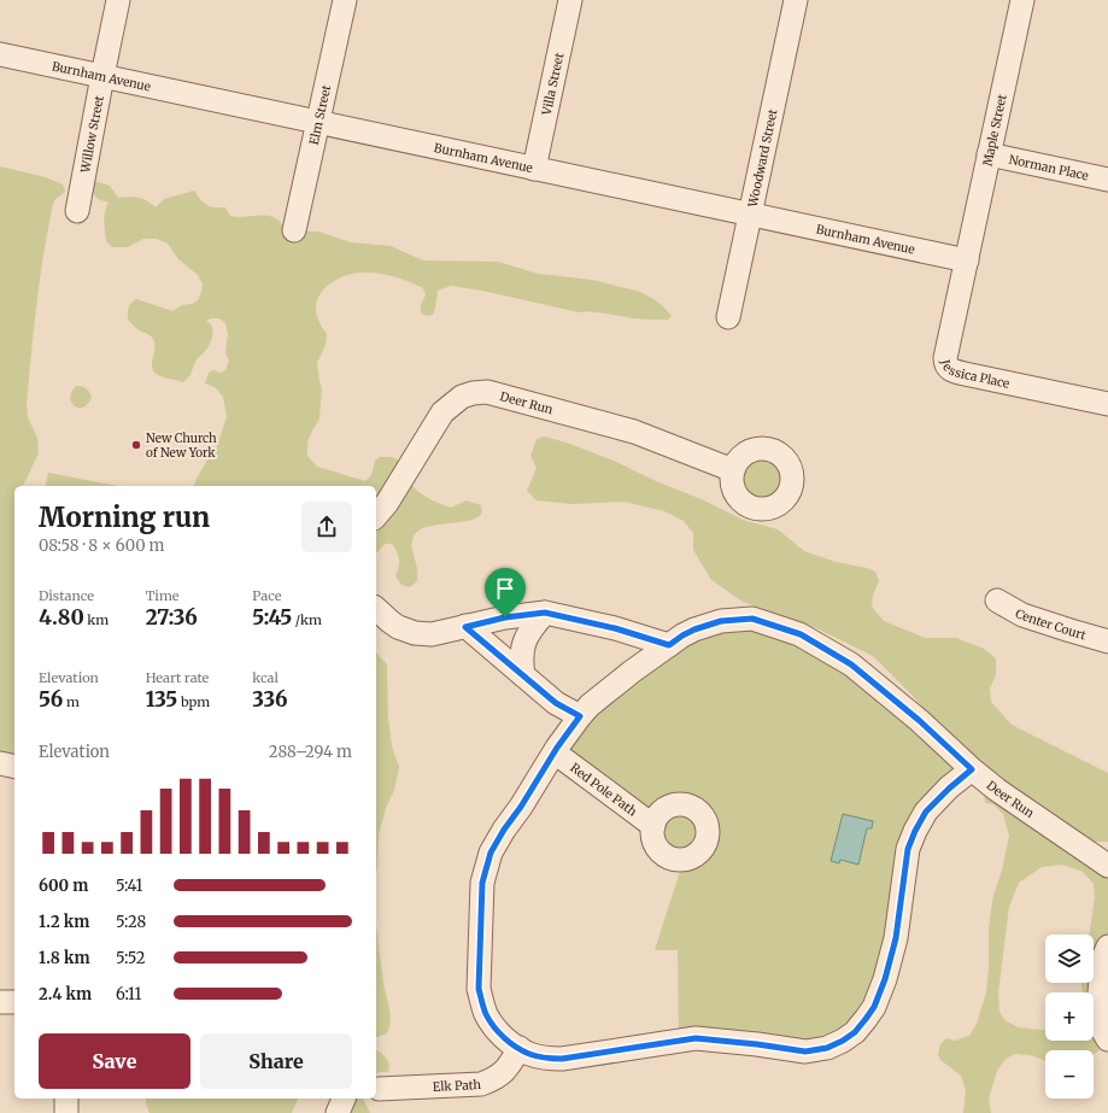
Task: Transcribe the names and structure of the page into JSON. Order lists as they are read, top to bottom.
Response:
{
  "streets": {
    "street": [
      "Burnham Avenue",
      "Villa Street",
      "Elm Street",
      "Maple Street",
      "Willow Street",
      "Woodward Street",
      "Norman Place",
      "Jessica Place",
      "Deer Run",
      "Center Court",
      "Red Pole Path",
      "Elk Path"
    ]
  },
  "crossings": [
    ["Burnham Avenue", "Villa Street"],
    ["Burnham Avenue", "Elm Street"],
    ["Burnham Avenue", "Maple Street"],
    ["Burnham Avenue", "Willow Street"],
    ["Burnham Avenue", "Woodward Street"],
    ["Burnham Avenue", "Jessica Place"],
    ["Maple Street", "Norman Place"],
    ["Maple Street", "Jessica Place"],
    ["Deer Run", "Red Pole Path"],
    ["Deer Run", "Elk Path"]
  ],
  "places": ["New Church of New York"],
  "page": {
    "heading": ["Morning run", "08:58 · 8 × 600 m"],
    "stats": [
      ["Distance", "4.80 km"],
      ["Time", "27:36"],
      ["Pace", "5:45 /km"],
      ["Elevation", "56 m"],
      ["Heart rate", "135 bpm"],
      ["kcal", "336"]
    ],
    "chart": ["Elevation", "288–294 m"],
    "list": [
      {
        "name": "600 m",
        "note": "5:41"
      },
      {
        "name": "1.2 km",
        "note": "5:28"
      },
      {
        "name": "1.8 km",
        "note": "5:52"
      },
      {
        "name": "2.4 km",
        "note": "6:11"
      }
    ],
    "map_buttons": ["+", "−"],
    "buttons": ["Save", "Share"]
  }
}
